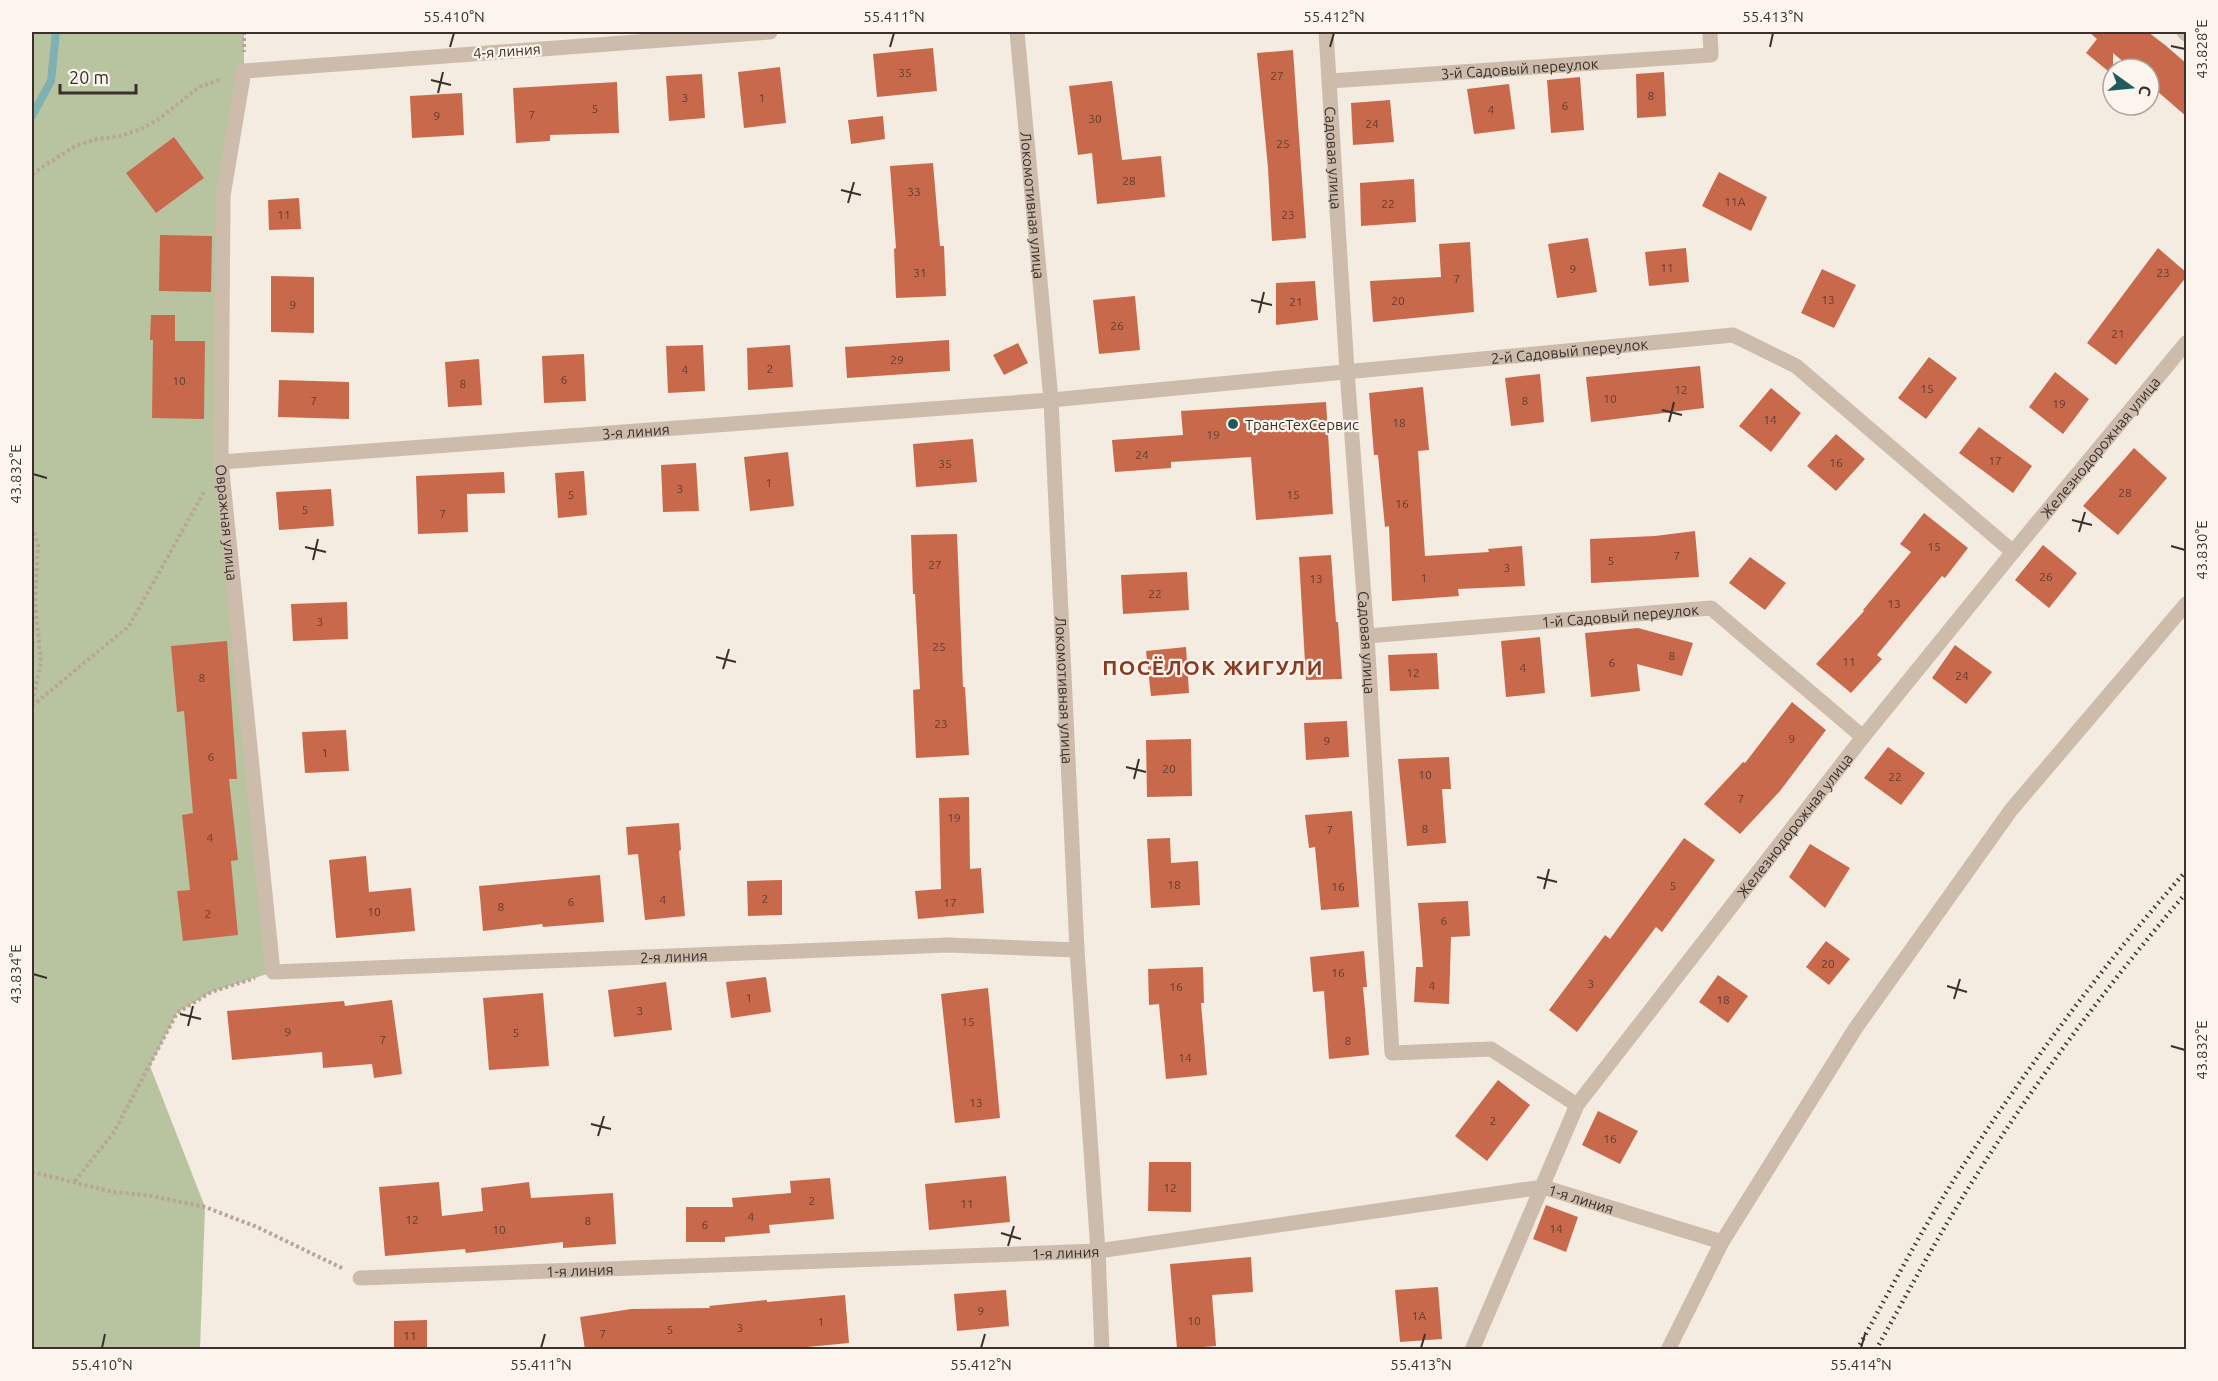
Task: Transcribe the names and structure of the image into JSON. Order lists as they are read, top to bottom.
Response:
{
  "streets": {
    "street": [
      "4-я линия",
      "3-й Садовый переулок",
      "Садовая улица",
      "Локомотивная улица",
      "2-й Садовый переулок",
      "3-я линия",
      "Железнодорожная улица",
      "Овражная улица",
      "1-й Садовый переулок",
      "2-я линия",
      "1-я линия"
    ]
  },
  "crossings": [
    ["4-я линия", "Овражная улица"],
    ["3-й Садовый переулок", "Садовая улица"],
    ["Садовая улица", "2-й Садовый переулок"],
    ["Садовая улица", "Железнодорожная улица"],
    ["Садовая улица", "1-й Садовый переулок"],
    ["Локомотивная улица", "2-й Садовый переулок"],
    ["Локомотивная улица", "3-я линия"],
    ["Локомотивная улица", "2-я линия"],
    ["Локомотивная улица", "1-я линия"],
    ["2-й Садовый переулок", "3-я линия"],
    ["2-й Садовый переулок", "Железнодорожная улица"],
    ["3-я линия", "Овражная улица"],
    ["Железнодорожная улица", "1-й Садовый переулок"],
    ["Железнодорожная улица", "1-я линия"],
    ["Овражная улица", "2-я линия"]
  ],
  "districts": ["ПОСЁЛОК ЖИГУЛИ"],
  "places": ["ТрансТехСервис"],
  "house_numbers": [
    "35",
    "27",
    "8",
    "3",
    "1",
    "6",
    "5",
    "4",
    "7",
    "9",
    "30",
    "24",
    "25",
    "28",
    "33",
    "11А",
    "22",
    "11",
    "23",
    "11",
    "9",
    "31",
    "23",
    "7",
    "13",
    "20",
    "21",
    "9",
    "26",
    "21",
    "29",
    "2",
    "4",
    "6",
    "10",
    "8",
    "15",
    "12",
    "10",
    "7",
    "8",
    "19",
    "14",
    "18",
    "19",
    "24",
    "17",
    "16",
    "35",
    "1",
    "3",
    "28",
    "5",
    "15",
    "16",
    "5",
    "7",
    "15",
    "7",
    "5",
    "27",
    "3",
    "26",
    "1",
    "13",
    "22",
    "13",
    "3",
    "25",
    "8",
    "11",
    "6",
    "4",
    "12",
    "24",
    "8",
    "23",
    "9",
    "9",
    "1",
    "6",
    "20",
    "10",
    "22",
    "7",
    "19",
    "8",
    "7",
    "4",
    "18",
    "5",
    "16",
    "2",
    "4",
    "6",
    "17",
    "8",
    "10",
    "2",
    "6",
    "20",
    "16",
    "3",
    "4",
    "16",
    "1",
    "18",
    "3",
    "15",
    "9",
    "5",
    "7",
    "8",
    "14",
    "13",
    "2",
    "16",
    "12",
    "2",
    "11",
    "4",
    "12",
    "8",
    "6",
    "14",
    "10",
    "9",
    "1А",
    "10",
    "1",
    "3",
    "5",
    "7",
    "11"
  ],
  "scale_bar": "20 m",
  "north": "right",
  "coordinates": [
    "55.410°N",
    "55.411°N",
    "55.412°N",
    "55.413°N",
    "43.828°E",
    "43.832°E",
    "43.830°E",
    "43.834°E",
    "55.414°N"
  ]
}
